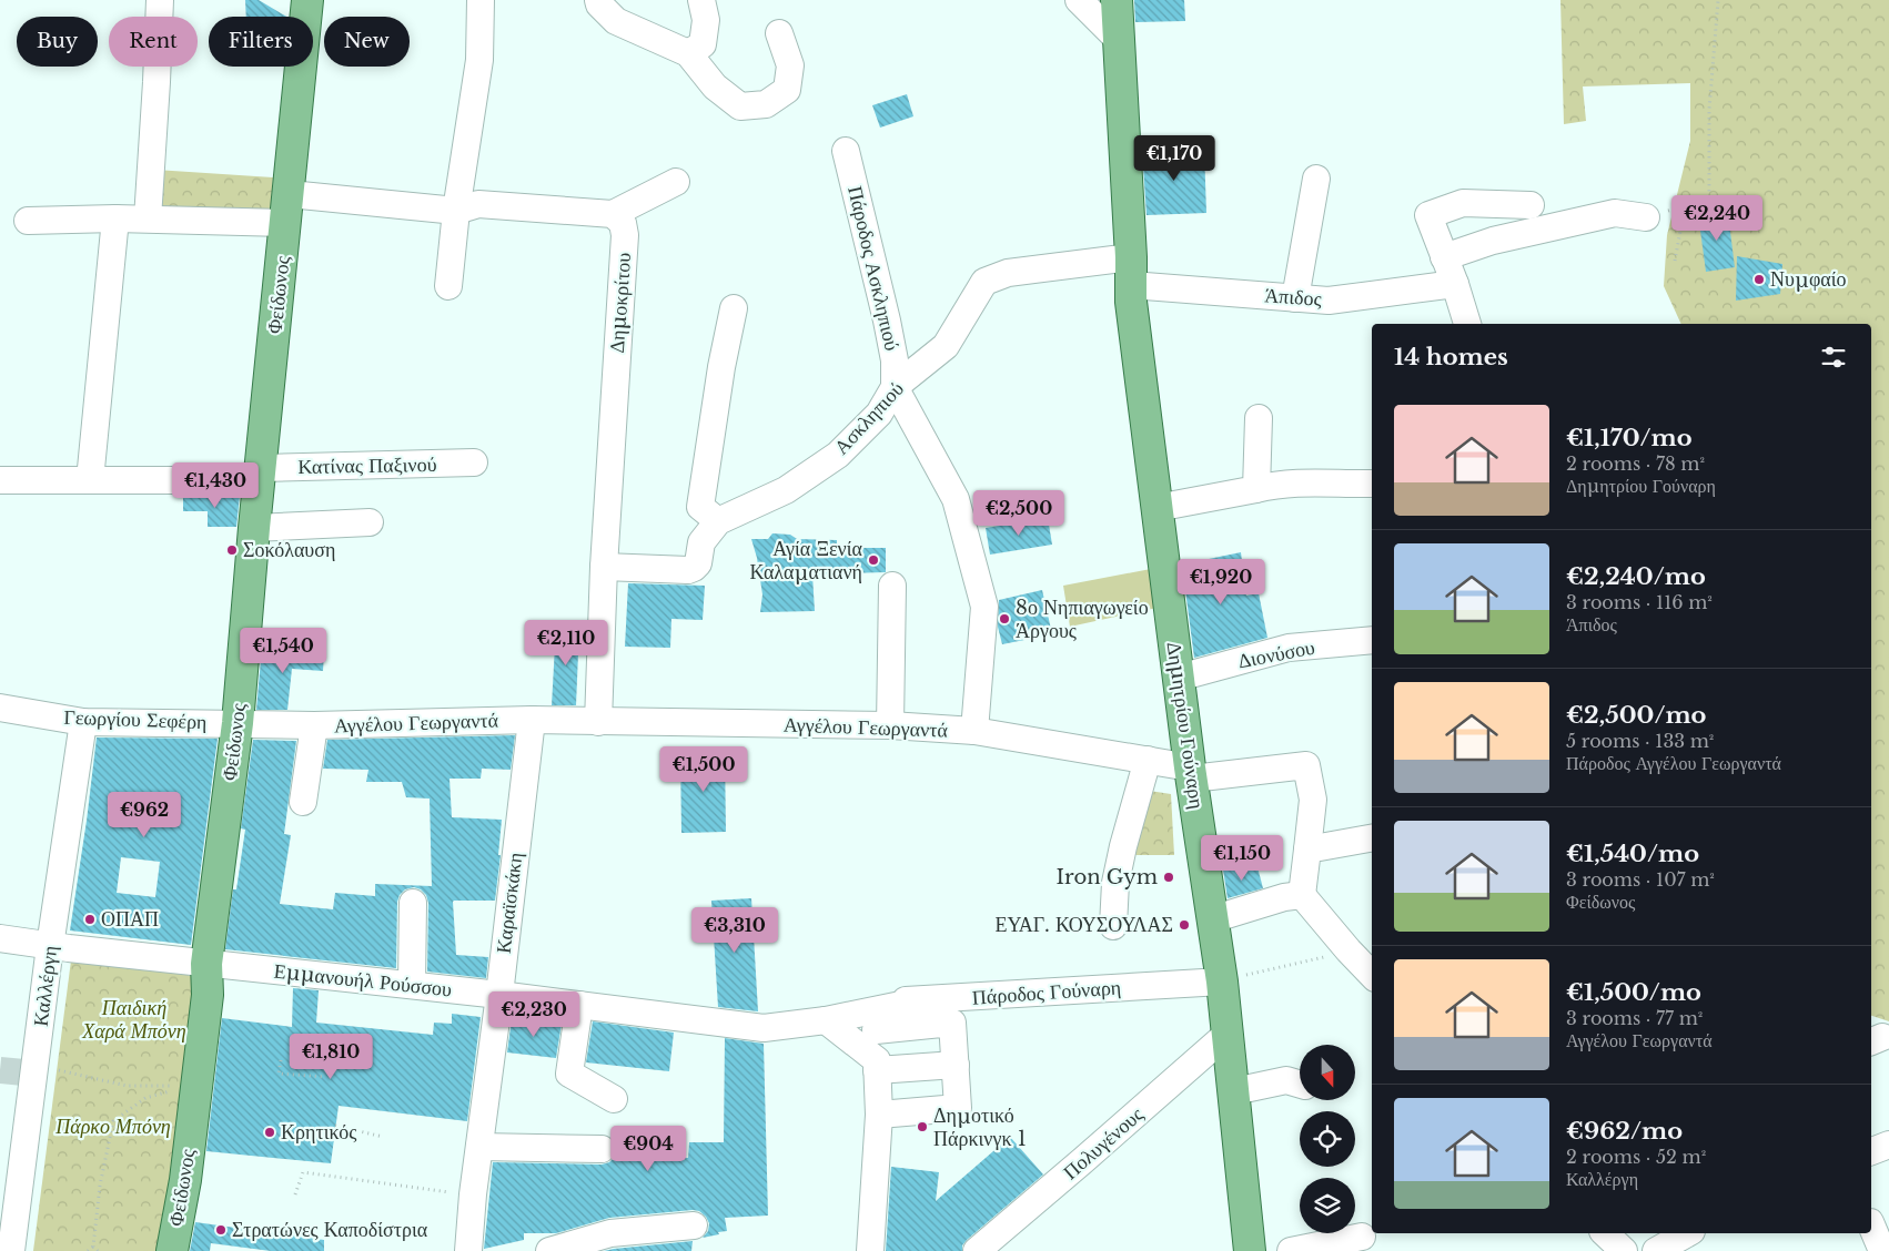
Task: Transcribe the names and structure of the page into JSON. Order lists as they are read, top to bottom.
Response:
{
  "streets": {
    "main road": ["Φείδωνος", "Δημητρίου Γούναρη"],
    "street": [
      "Πάροδος Ασκληπιού",
      "Άπιδος",
      "Δημοκρίτου",
      "Ασκληπιού",
      "Κατίνας Παξινού",
      "Διονύσου",
      "Γεωργίου Σεφέρη",
      "Αγγέλου Γεωργαντά",
      "Καραϊσκάκη",
      "Εμμανουήλ Ρούσσου",
      "Καλλέργη",
      "Πάροδος Γούναρη",
      "Πολυγένους"
    ]
  },
  "crossings": [
    ["Πάροδος Ασκληπιού", "Ασκληπιού"],
    ["Φείδωνος", "Κατίνας Παξινού"],
    ["Φείδωνος", "Γεωργίου Σεφέρη"],
    ["Φείδωνος", "Αγγέλου Γεωργαντά"],
    ["Φείδωνος", "Εμμανουήλ Ρούσσου"],
    ["Άπιδος", "Ασκληπιού"],
    ["Άπιδος", "Δημητρίου Γούναρη"],
    ["Δημοκρίτου", "Ασκληπιού"],
    ["Δημοκρίτου", "Αγγέλου Γεωργαντά"],
    ["Ασκληπιού", "Δημητρίου Γούναρη"],
    ["Διονύσου", "Δημητρίου Γούναρη"],
    ["Γεωργίου Σεφέρη", "Αγγέλου Γεωργαντά"],
    ["Γεωργίου Σεφέρη", "Καλλέργη"],
    ["Αγγέλου Γεωργαντά", "Δημητρίου Γούναρη"],
    ["Αγγέλου Γεωργαντά", "Καραϊσκάκη"],
    ["Δημητρίου Γούναρη", "Πάροδος Γούναρη"],
    ["Δημητρίου Γούναρη", "Πολυγένους"],
    ["Καραϊσκάκη", "Εμμανουήλ Ρούσσου"],
    ["Εμμανουήλ Ρούσσου", "Καλλέργη"],
    ["Εμμανουήλ Ρούσσου", "Πάροδος Γούναρη"]
  ],
  "parks": ["Παιδική Χαρά Μπόνη", "Πάρκο Μπόνη"],
  "places": [
    "Νυμφαίο",
    "Σοκόλαυση",
    "Αγία Ξενία Καλαματιανή",
    "8ο Νηπιαγωγείο Άργους",
    "Iron Gym",
    "ΟΠΑΠ",
    "ΕΥΑΓ. ΚΟΥΣΟΥΛΑΣ",
    "Δημοτικό Πάρκινγκ 1",
    "Κρητικός",
    "Στρατώνες Καποδίστρια"
  ],
  "north": "bottom",
  "page": {
    "chip": [
      "Buy",
      "Rent",
      "Filters",
      "New"
    ],
    "price": [
      "€1,170",
      "€2,240",
      "€1,430",
      "€2,500",
      "€1,920",
      "€2,110",
      "€1,540",
      "€1,500",
      "€962",
      "€1,150",
      "€3,310",
      "€2,230",
      "€1,810",
      "€904"
    ],
    "heading": "14 homes",
    "list": [
      {
        "name": "€1,170/mo",
        "note": "2 rooms · 78 m² · Δημητρίου Γούναρη"
      },
      {
        "name": "€2,240/mo",
        "note": "3 rooms · 116 m² · Άπιδος"
      },
      {
        "name": "€2,500/mo",
        "note": "5 rooms · 133 m² · Πάροδος Αγγέλου Γεωργαντά"
      },
      {
        "name": "€1,540/mo",
        "note": "3 rooms · 107 m² · Φείδωνος"
      },
      {
        "name": "€1,500/mo",
        "note": "3 rooms · 77 m² · Αγγέλου Γεωργαντά"
      },
      {
        "name": "€962/mo",
        "note": "2 rooms · 52 m² · Καλλέργη"
      }
    ]
  }
}
